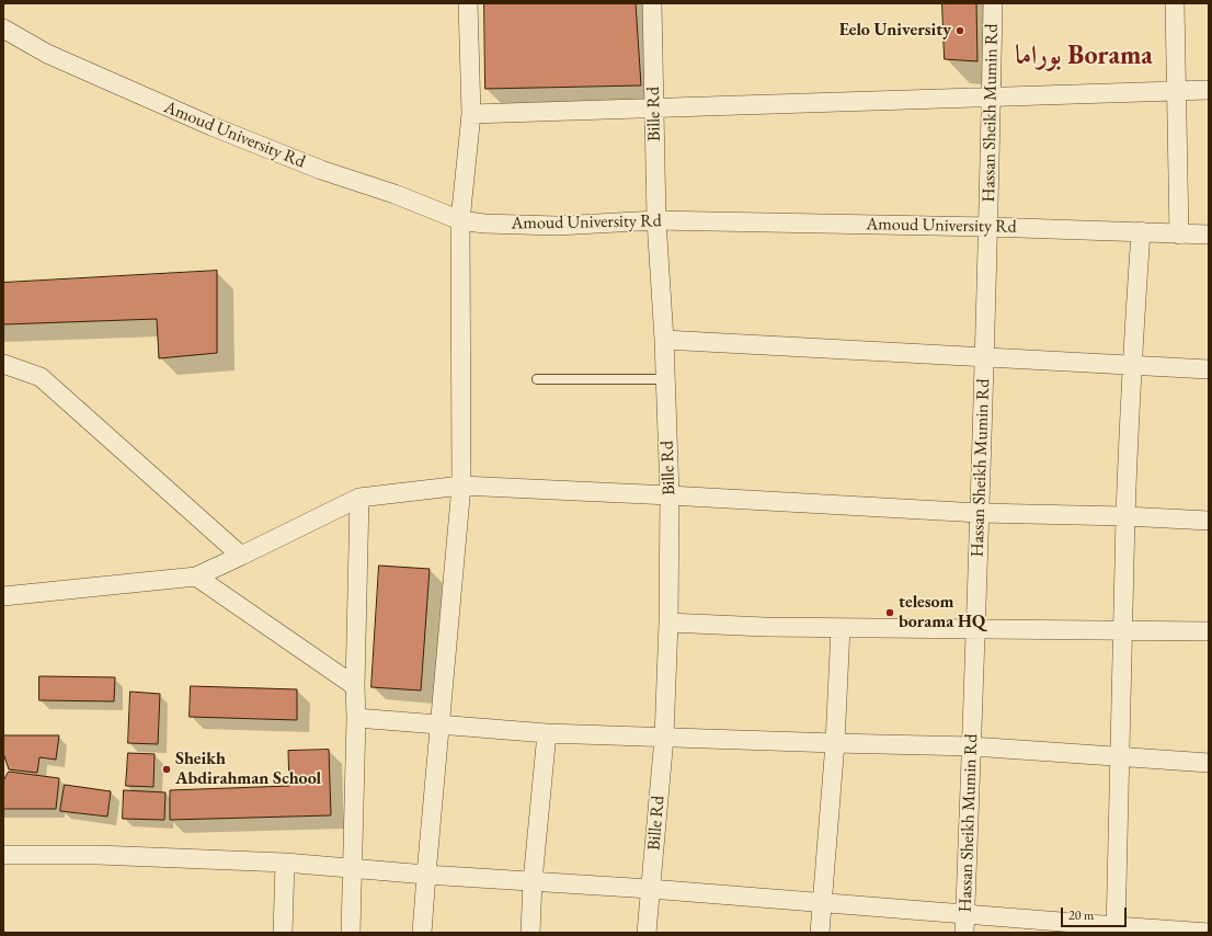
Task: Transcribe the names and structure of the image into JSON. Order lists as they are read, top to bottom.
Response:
{
  "streets": {
    "street": ["Hassan Sheikh Mumin Rd", "Bille Rd", "Amoud University Rd"]
  },
  "crossings": [
    ["Hassan Sheikh Mumin Rd", "Amoud University Rd"],
    ["Bille Rd", "Amoud University Rd"]
  ],
  "districts": ["بوراما Borama"],
  "places": ["Eelo University", "telesom borama HQ", "Sheikh Abdirahman School"],
  "scale_bar": "20 m"
}
